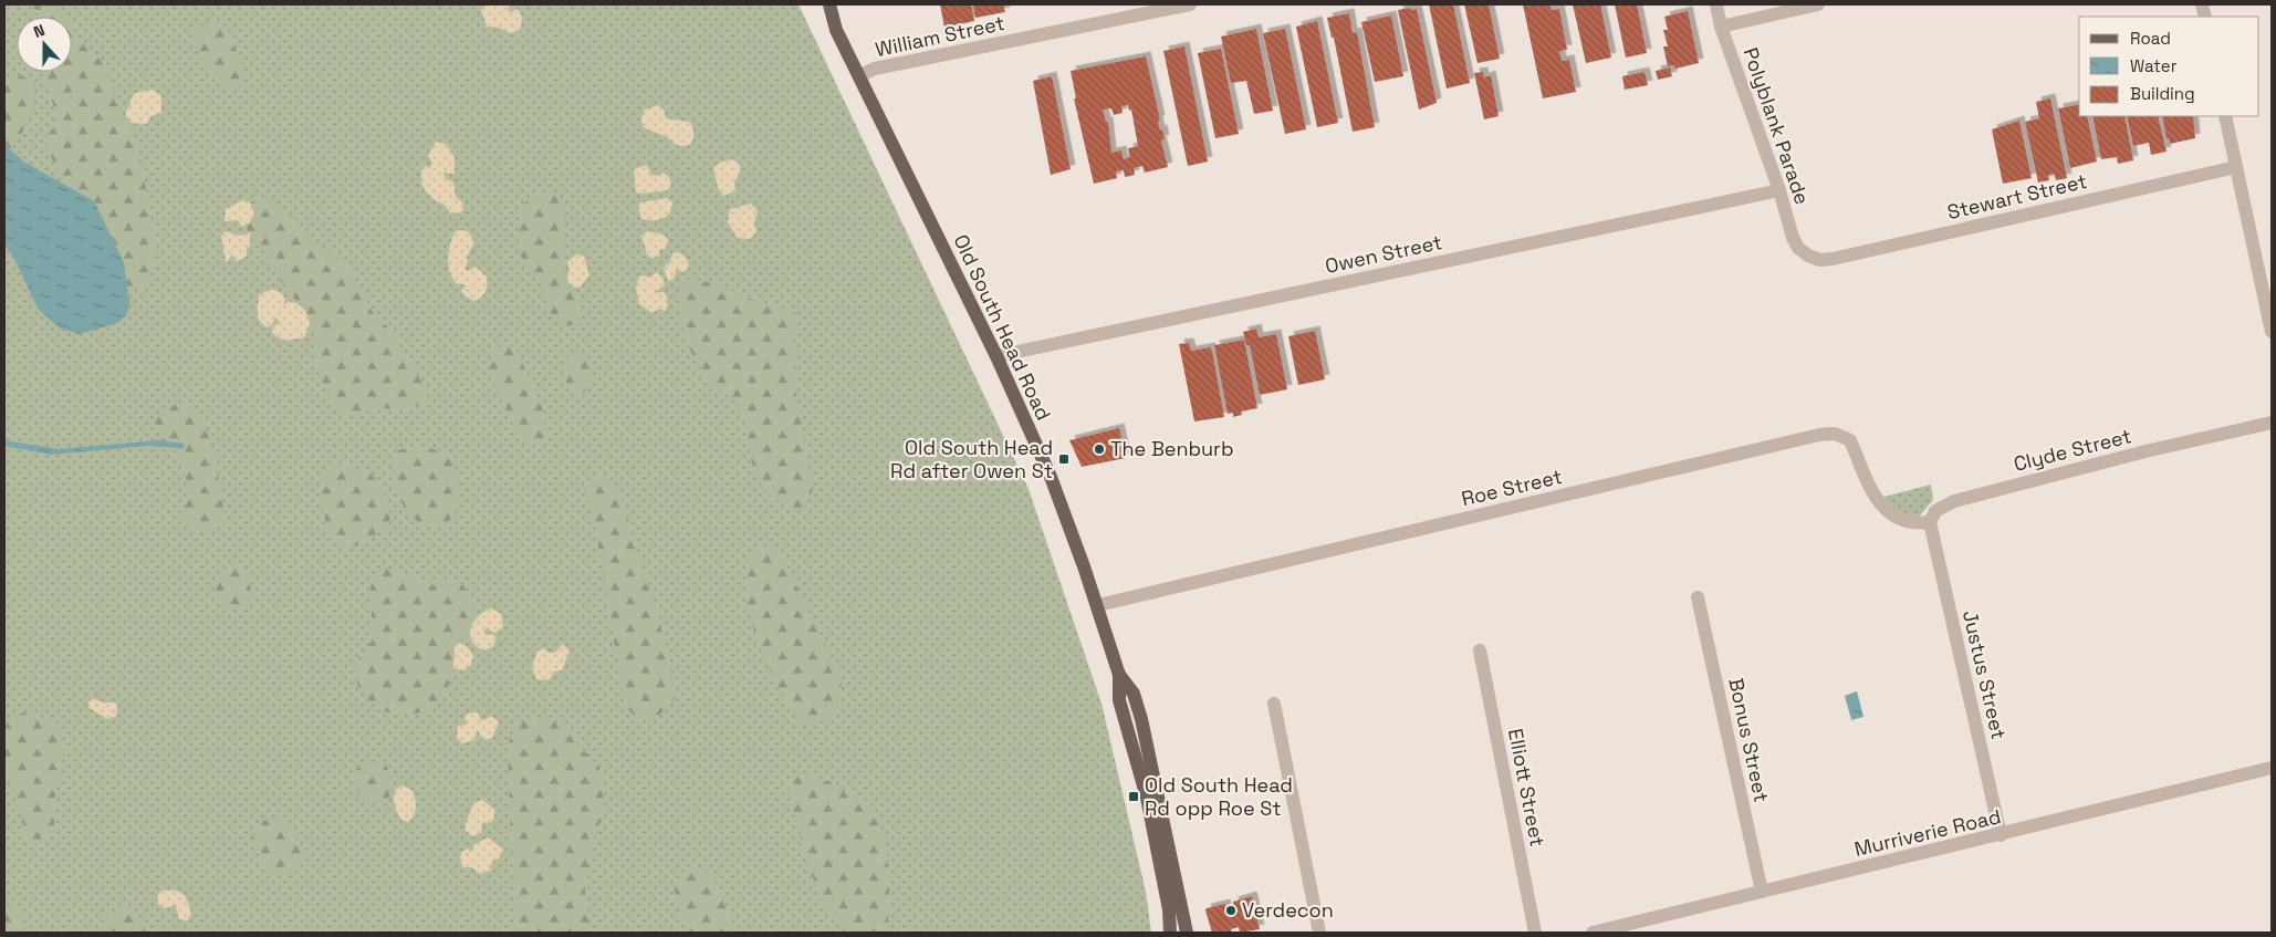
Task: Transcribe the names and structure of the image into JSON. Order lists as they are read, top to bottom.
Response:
{
  "streets": {
    "main road": ["Old South Head Road"],
    "street": [
      "William Street",
      "Polyblank Parade",
      "Stewart Street",
      "Owen Street",
      "Clyde Street",
      "Roe Street",
      "Justus Street",
      "Bonus Street",
      "Elliott Street",
      "Murriverie Road"
    ]
  },
  "crossings": [
    ["William Street", "Old South Head Road"],
    ["Polyblank Parade", "Stewart Street"],
    ["Polyblank Parade", "Owen Street"],
    ["Owen Street", "Old South Head Road"],
    ["Old South Head Road", "Roe Street"],
    ["Clyde Street", "Roe Street"],
    ["Clyde Street", "Justus Street"],
    ["Roe Street", "Justus Street"],
    ["Justus Street", "Murriverie Road"],
    ["Bonus Street", "Murriverie Road"]
  ],
  "places": {
    "other": ["The Benburb", "Verdecon"],
    "transit": ["Old South Head Rd after Owen St", "Old South Head Rd opp Roe St"]
  },
  "legend": ["Road", "Water", "Building"],
  "north": "top"
}
